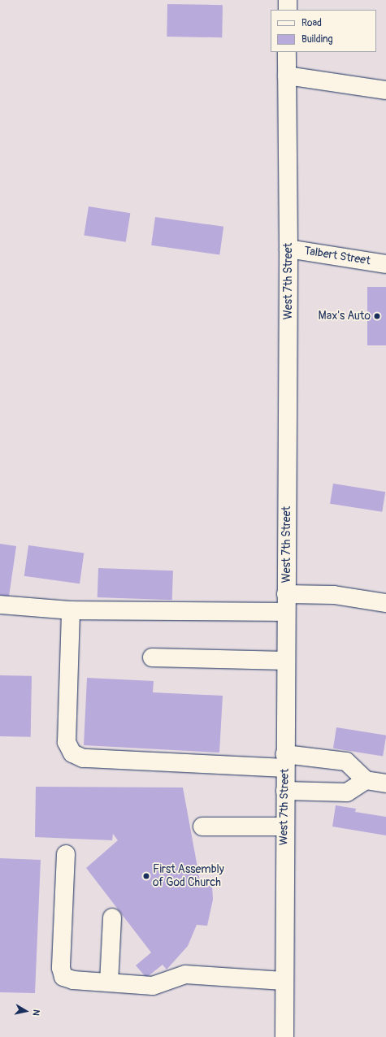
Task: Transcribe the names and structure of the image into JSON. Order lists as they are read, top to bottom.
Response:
{
  "streets": {
    "main road": ["Talbert Street", "West 7th Street"]
  },
  "crossings": [
    ["Talbert Street", "West 7th Street"]
  ],
  "places": ["Max's Auto", "First Assembly of God Church"],
  "legend": ["Road", "Building"],
  "north": "right"
}
